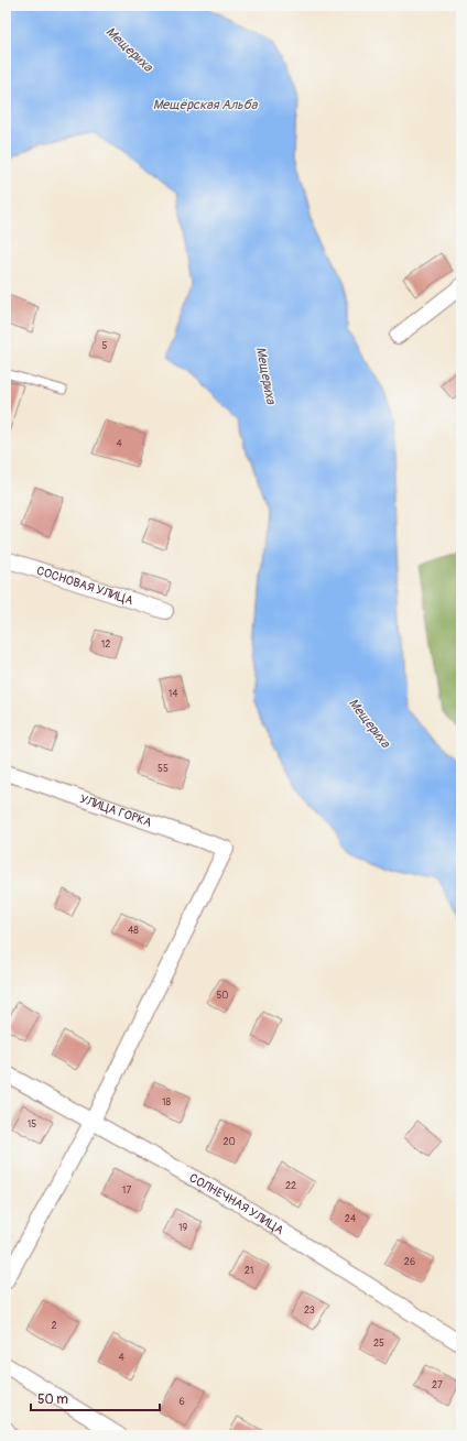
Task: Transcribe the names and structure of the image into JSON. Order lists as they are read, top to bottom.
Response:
{
  "streets": {
    "street": ["СОСНОВАЯ УЛИЦА", "УЛИЦА ГОРКА", "СОЛНЕЧНАЯ УЛИЦА"]
  },
  "crossings": [
    ["УЛИЦА ГОРКА", "СОЛНЕЧНАЯ УЛИЦА"]
  ],
  "water": ["Мещериха", "Мещёрская Альба"],
  "house_numbers": [
    "5",
    "4",
    "12",
    "14",
    "55",
    "48",
    "50",
    "18",
    "15",
    "20",
    "22",
    "17",
    "24",
    "19",
    "26",
    "21",
    "23",
    "2",
    "25",
    "4",
    "27",
    "6"
  ],
  "scale_bar": "50 m"
}
